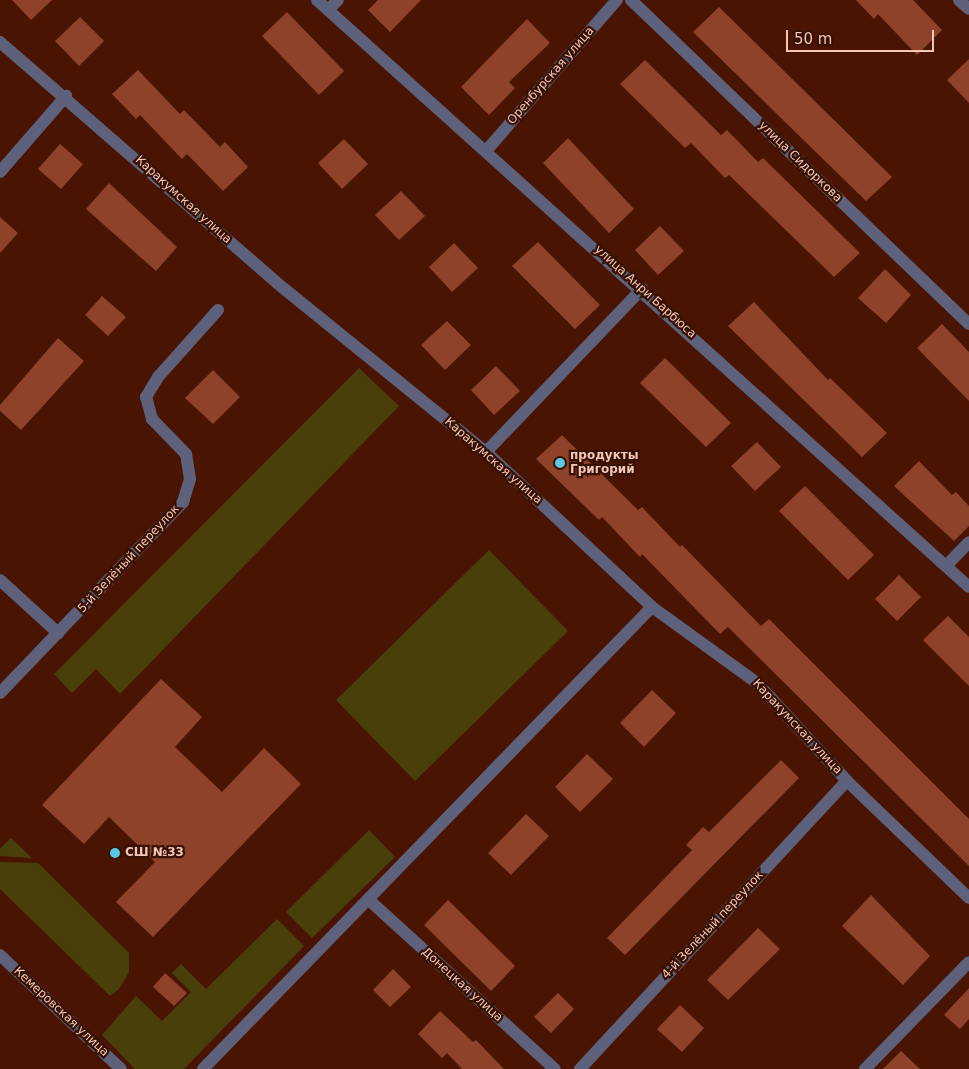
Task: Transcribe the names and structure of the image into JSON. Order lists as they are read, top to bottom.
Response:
{
  "streets": {
    "street": [
      "Оренбурская улица",
      "улица Сидоркова",
      "Каракумская улица",
      "улица Анри Барбюса",
      "5-й Зелёный переулок",
      "4-й Зелёный переулок",
      "Донецкая улица",
      "Кемеровская улица"
    ]
  },
  "crossings": [
    ["Оренбурская улица", "улица Анри Барбюса"],
    ["Каракумская улица", "4-й Зелёный переулок"]
  ],
  "places": ["продукты Григорий", "СШ №33"],
  "scale_bar": "50 m"
}
